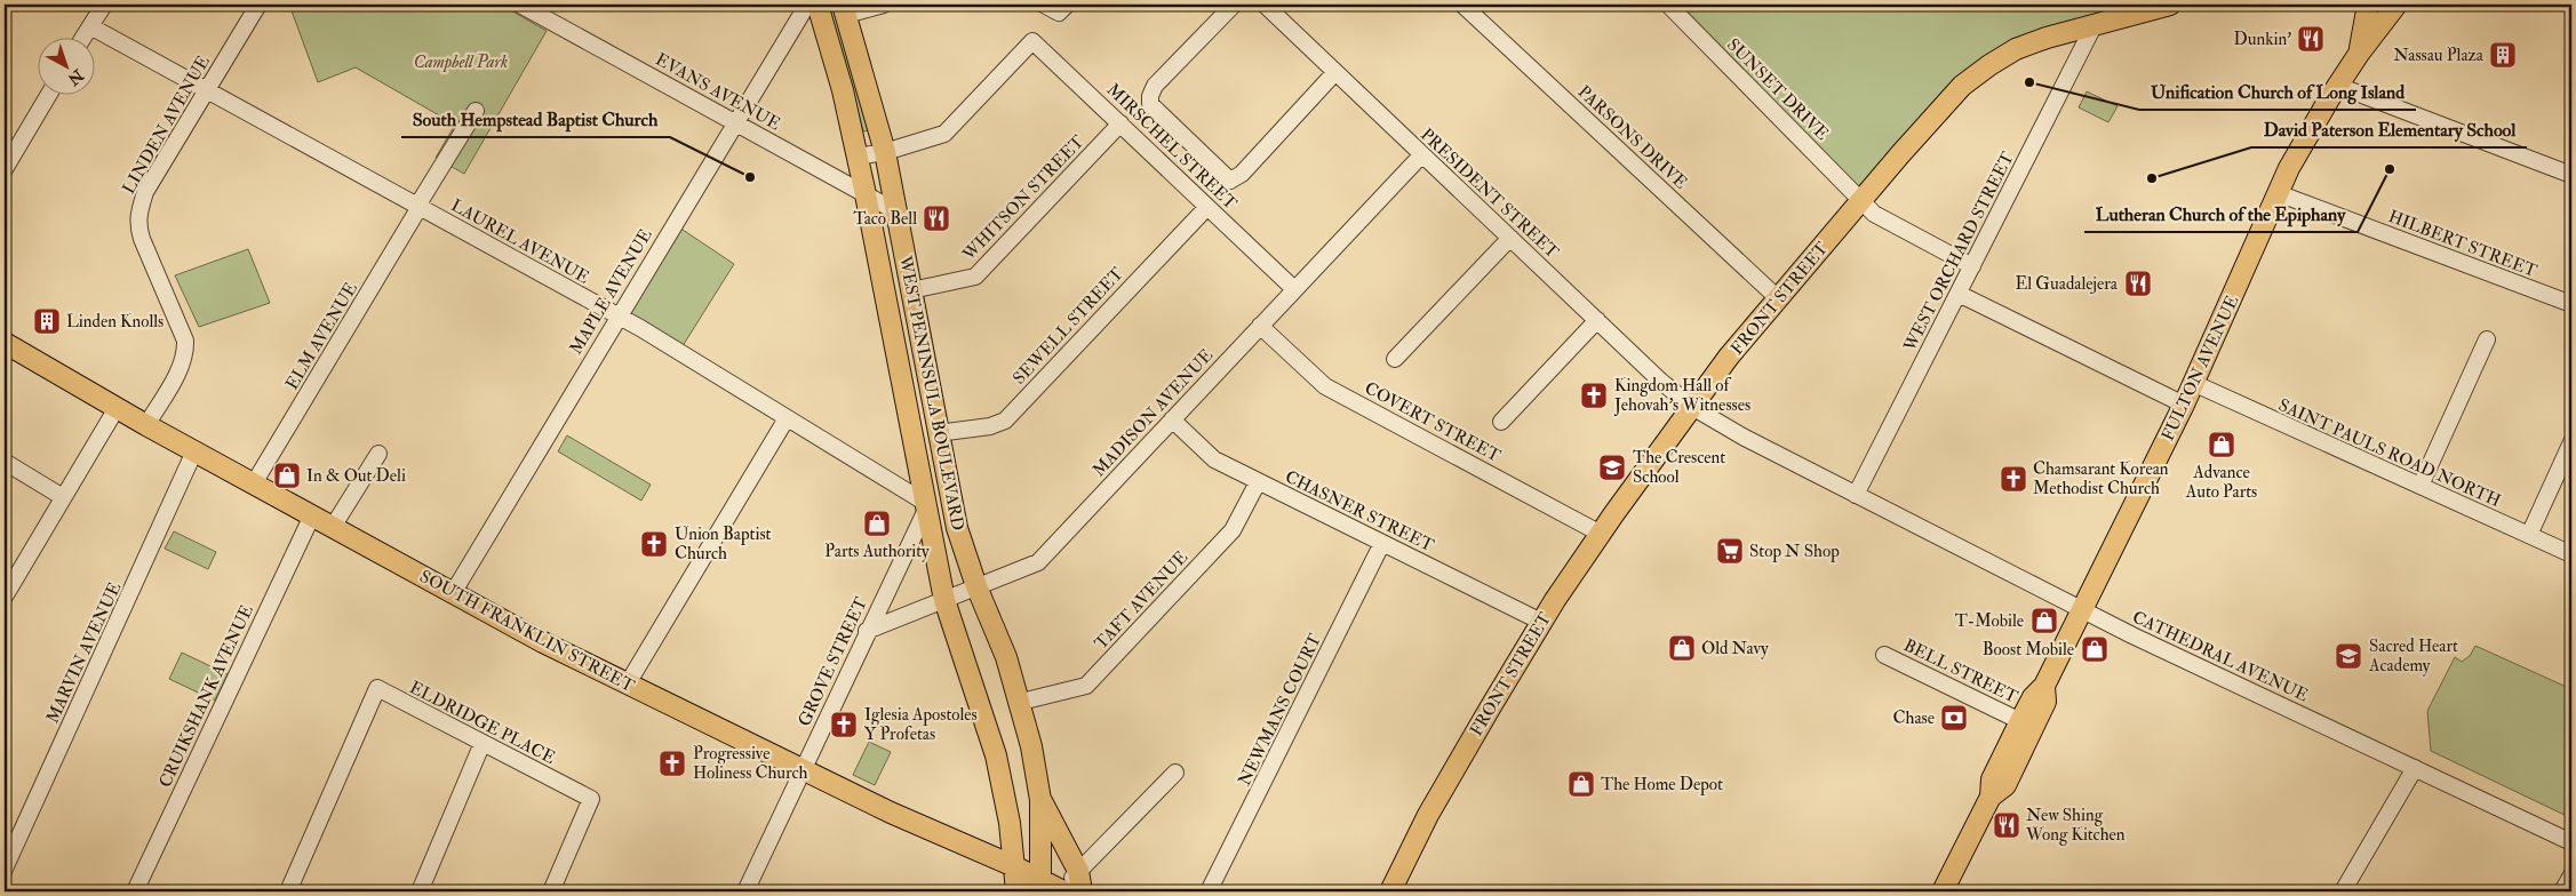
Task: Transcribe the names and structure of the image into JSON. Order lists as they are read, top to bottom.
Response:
{
  "streets": {
    "main road": [
      "FRONT STREET",
      "FULTON AVENUE",
      "WEST PENINSULA BOULEVARD",
      "SOUTH FRANKLIN STREET"
    ],
    "street": [
      "SUNSET DRIVE",
      "EVANS AVENUE",
      "LINDEN AVENUE",
      "PARSONS DRIVE",
      "MIRSCHEL STREET",
      "PRESIDENT STREET",
      "WHITSON STREET",
      "LAUREL AVENUE",
      "HILBERT STREET",
      "WEST ORCHARD STREET",
      "MAPLE AVENUE",
      "SEWELL STREET",
      "ELM AVENUE",
      "MADISON AVENUE",
      "COVERT STREET",
      "SAINT PAULS ROAD NORTH",
      "CHASNER STREET",
      "TAFT AVENUE",
      "MARVIN AVENUE",
      "CATHEDRAL AVENUE",
      "GROVE STREET",
      "BELL STREET",
      "CRUIKSHANK AVENUE",
      "NEWMANS COURT",
      "ELDRIDGE PLACE"
    ]
  },
  "crossings": [
    ["SUNSET DRIVE", "WEST ORCHARD STREET"],
    ["SUNSET DRIVE", "FRONT STREET"],
    ["EVANS AVENUE", "MAPLE AVENUE"],
    ["EVANS AVENUE", "WEST PENINSULA BOULEVARD"],
    ["LINDEN AVENUE", "LAUREL AVENUE"],
    ["LINDEN AVENUE", "SOUTH FRANKLIN STREET"],
    ["PARSONS DRIVE", "FRONT STREET"],
    ["MIRSCHEL STREET", "WHITSON STREET"],
    ["MIRSCHEL STREET", "SEWELL STREET"],
    ["MIRSCHEL STREET", "WEST PENINSULA BOULEVARD"],
    ["MIRSCHEL STREET", "MADISON AVENUE"],
    ["PRESIDENT STREET", "WEST ORCHARD STREET"],
    ["PRESIDENT STREET", "FRONT STREET"],
    ["PRESIDENT STREET", "MADISON AVENUE"],
    ["PRESIDENT STREET", "CATHEDRAL AVENUE"],
    ["WHITSON STREET", "WEST PENINSULA BOULEVARD"],
    ["LAUREL AVENUE", "MAPLE AVENUE"],
    ["LAUREL AVENUE", "ELM AVENUE"],
    ["LAUREL AVENUE", "WEST PENINSULA BOULEVARD"],
    ["LAUREL AVENUE", "GROVE STREET"],
    ["HILBERT STREET", "FULTON AVENUE"],
    ["WEST ORCHARD STREET", "FRONT STREET"],
    ["WEST ORCHARD STREET", "CATHEDRAL AVENUE"],
    ["MAPLE AVENUE", "WEST PENINSULA BOULEVARD"],
    ["MAPLE AVENUE", "SOUTH FRANKLIN STREET"],
    ["FRONT STREET", "COVERT STREET"],
    ["FRONT STREET", "CHASNER STREET"],
    ["SEWELL STREET", "WEST PENINSULA BOULEVARD"],
    ["ELM AVENUE", "SOUTH FRANKLIN STREET"],
    ["FULTON AVENUE", "SAINT PAULS ROAD NORTH"],
    ["FULTON AVENUE", "CATHEDRAL AVENUE"],
    ["FULTON AVENUE", "BELL STREET"],
    ["WEST PENINSULA BOULEVARD", "MADISON AVENUE"],
    ["WEST PENINSULA BOULEVARD", "TAFT AVENUE"],
    ["WEST PENINSULA BOULEVARD", "SOUTH FRANKLIN STREET"],
    ["WEST PENINSULA BOULEVARD", "GROVE STREET"],
    ["MADISON AVENUE", "COVERT STREET"],
    ["MADISON AVENUE", "CHASNER STREET"],
    ["MADISON AVENUE", "GROVE STREET"],
    ["CHASNER STREET", "TAFT AVENUE"],
    ["CHASNER STREET", "NEWMANS COURT"],
    ["SOUTH FRANKLIN STREET", "MARVIN AVENUE"],
    ["SOUTH FRANKLIN STREET", "GROVE STREET"],
    ["SOUTH FRANKLIN STREET", "CRUIKSHANK AVENUE"]
  ],
  "parks": ["Campbell Park"],
  "places": {
    "restaurant": [
      "Dunkin'",
      "Taco Bell",
      "El Guadalejera",
      "New Shing Wong Kitchen"
    ],
    "building": ["Nassau Plaza", "Linden Knolls"],
    "other": [
      "Unification Church of Long Island",
      "Lutheran Church of the Epiphany",
      "South Hempstead Baptist Church",
      "David Paterson Elementary School"
    ],
    "church": [
      "Kingdom Hall of Jehovah’s Witnesses",
      "Chamsarant Korean Methodist Church",
      "Union Baptist Church",
      "Iglesia Apostoles Y Profetas",
      "Progressive Holiness Church"
    ],
    "shop": [
      "Advance Auto Parts",
      "In & Out Deli",
      "Parts Authority",
      "T-Mobile",
      "Old Navy",
      "Boost Mobile",
      "The Home Depot"
    ],
    "school or university": ["The Crescent School", "Sacred Heart Academy"],
    "supermarket": ["Stop N Shop"],
    "bank": ["Chase"]
  },
  "north": "bottom right"
}
